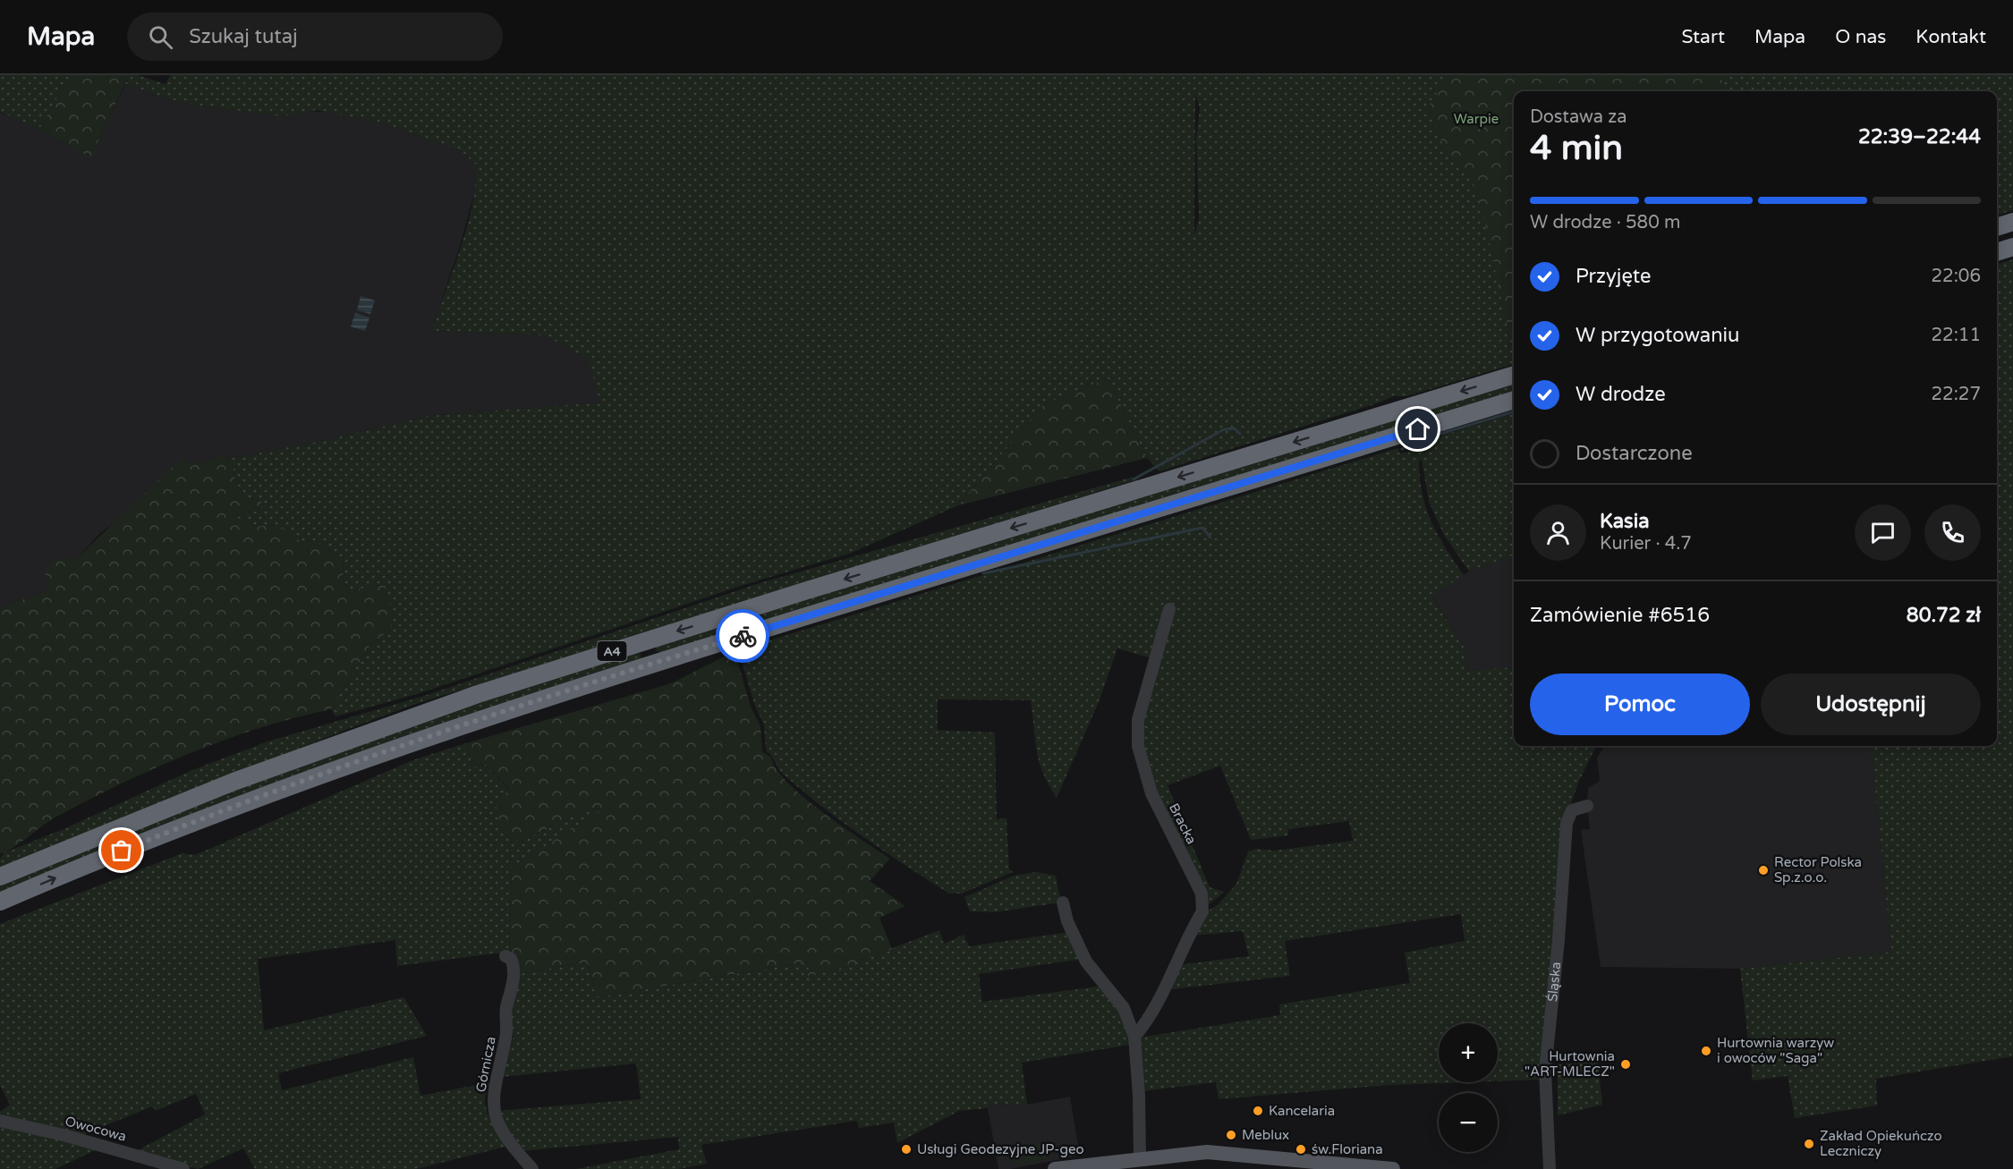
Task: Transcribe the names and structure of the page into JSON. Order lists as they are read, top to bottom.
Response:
{
  "streets": {
    "highway": ["A4"],
    "street": [
      "Bracka",
      "Śląska",
      "Górnicza",
      "Owocowa"
    ]
  },
  "parks": ["Warpie"],
  "places": [
    "Rector Polska Sp.z.o.o.",
    "Hurtownia warzyw i owoców \"Saga\"",
    "Hurtownia \"ART-MLECZ\"",
    "Kancelaria",
    "Meblux",
    "Zakład Opiekuńczo Leczniczy",
    "Usługi Geodezyjne JP-geo",
    "św.Floriana"
  ],
  "page": {
    "header": "Mapa",
    "search": "Szukaj tutaj",
    "nav": [
      "Start",
      "Mapa",
      "O nas",
      "Kontakt"
    ],
    "heading": ["4 min", "Dostawa za", "22:39–22:44"],
    "panel": [
      "Kasia",
      "Kurier · 4.7",
      "Zamówienie #6516",
      "80.72 zł"
    ],
    "bar": "W drodze · 580 m",
    "list": [
      ["Przyjęte", "22:06"],
      ["W przygotowaniu", "22:11"],
      ["W drodze", "22:27"],
      "Dostarczone"
    ],
    "buttons": ["Pomoc", "Udostępnij"],
    "map_buttons": ["+", "−"]
  }
}
